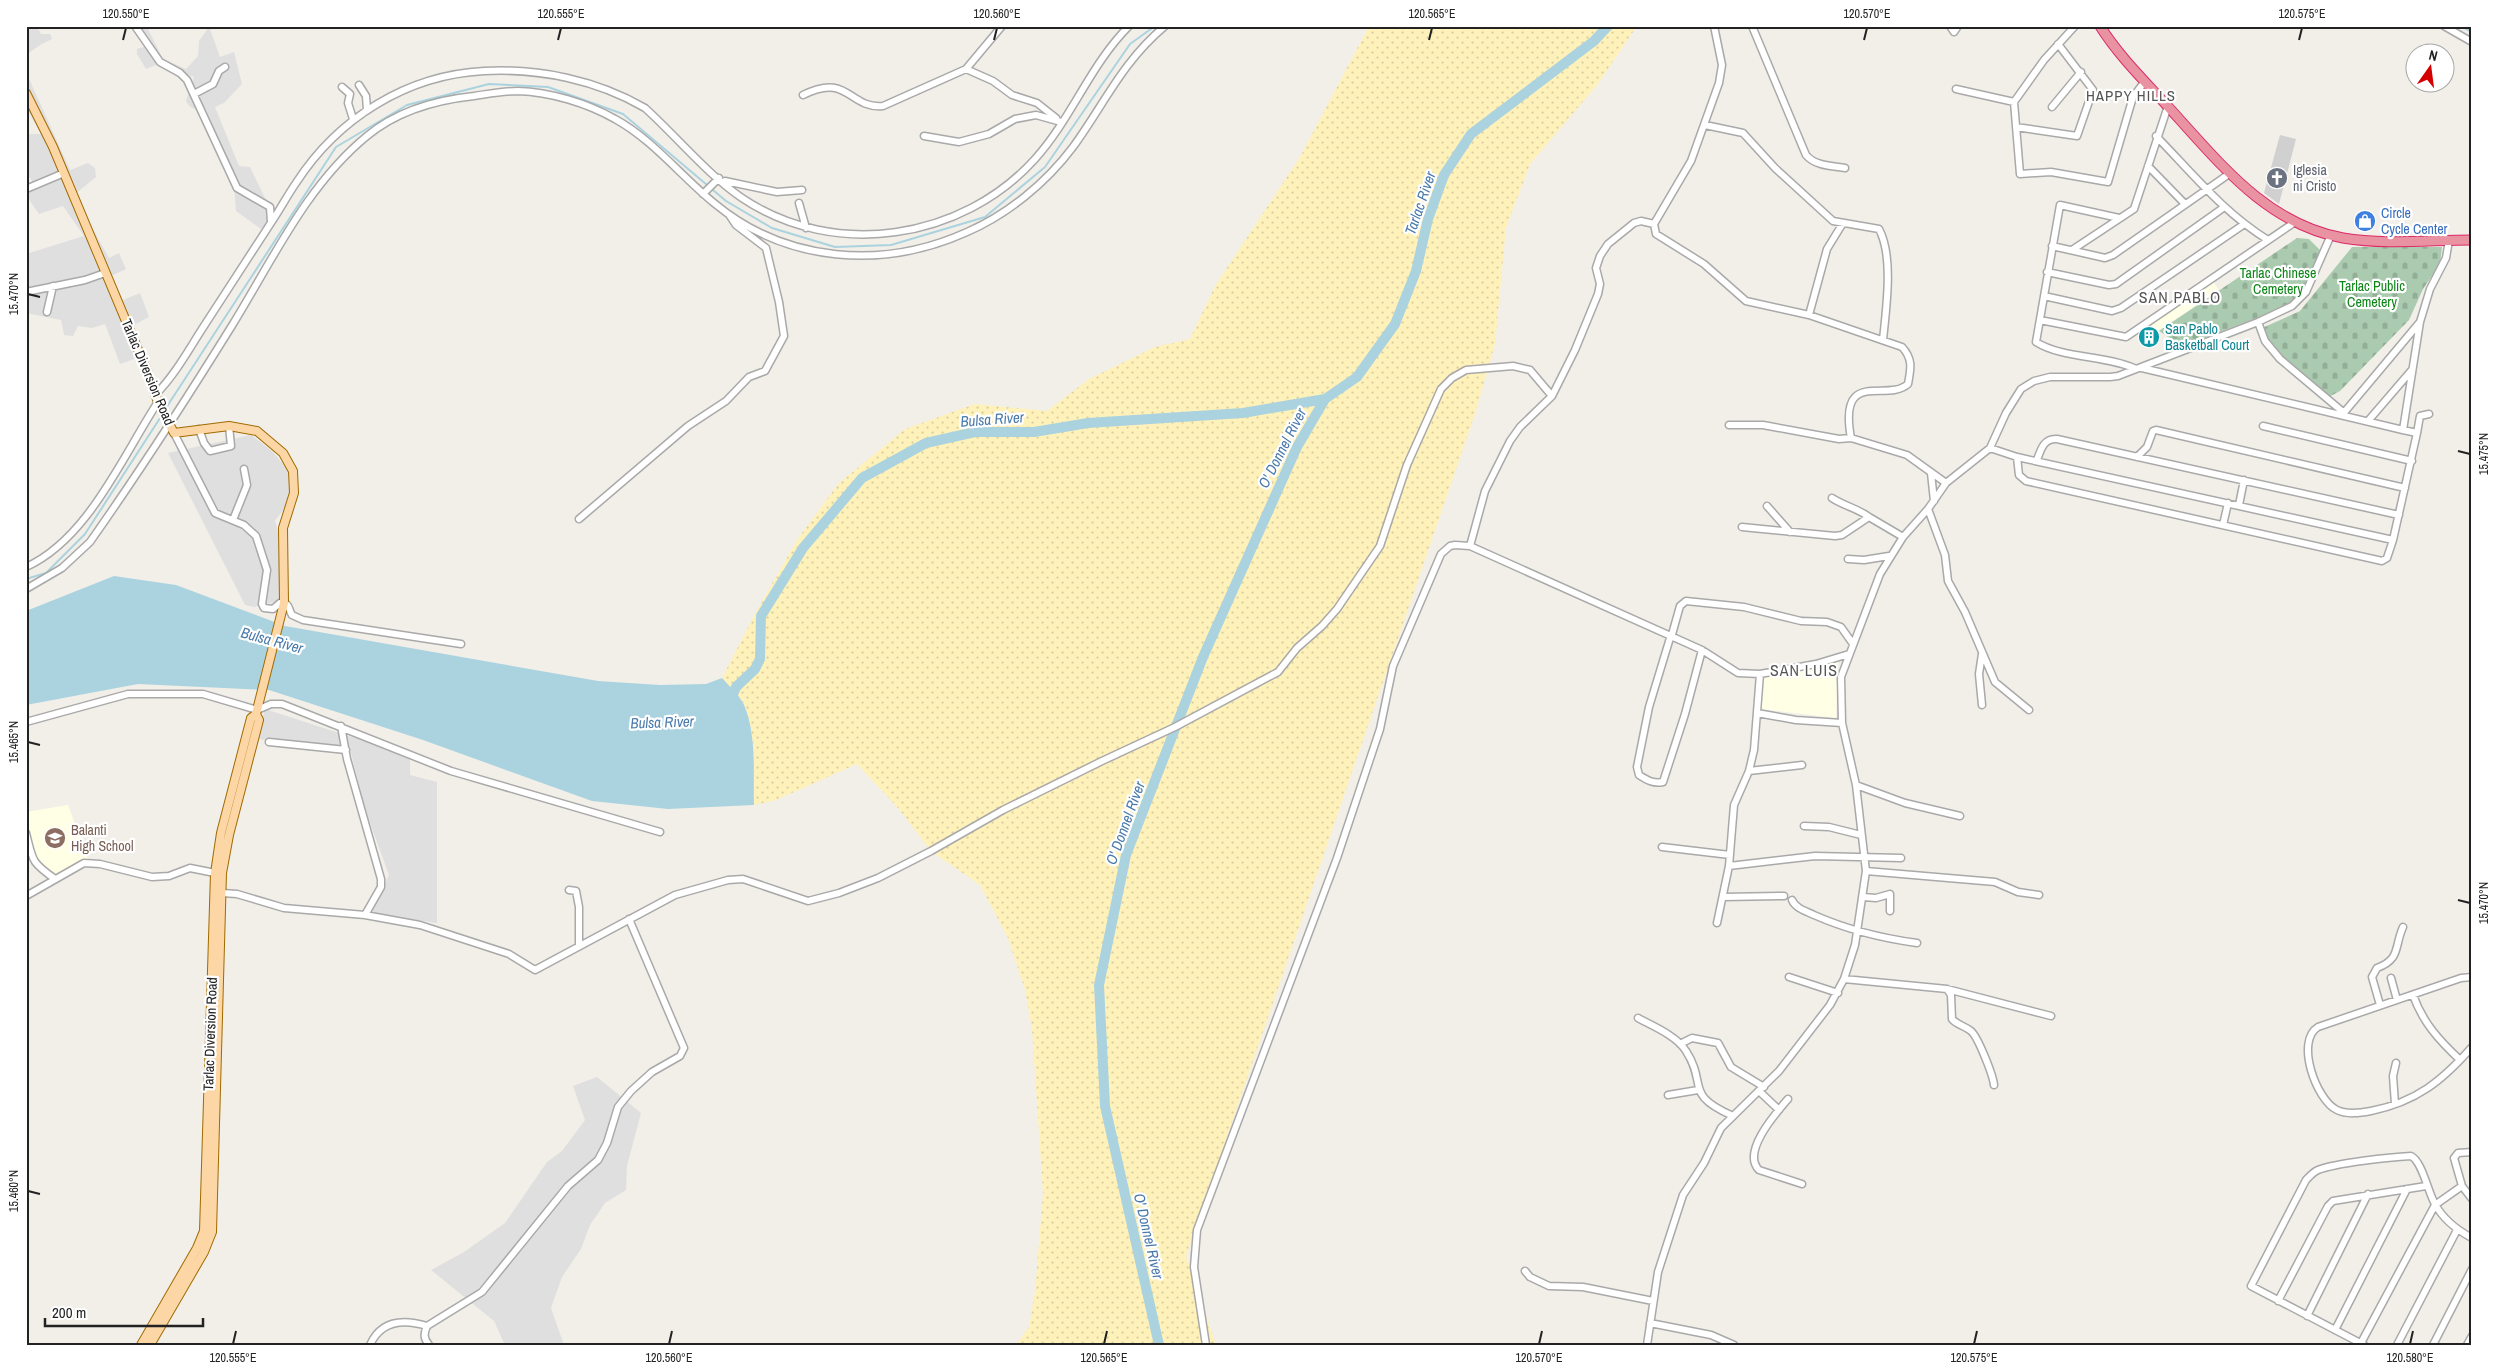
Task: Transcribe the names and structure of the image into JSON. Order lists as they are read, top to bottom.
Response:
{
  "streets": {
    "main road": ["Tarlac Diversion Road"]
  },
  "districts": ["HAPPY HILLS", "SAN PABLO", "SAN LUIS"],
  "water": ["Tarlac River", "Bulsa River", "O' Donnel River"],
  "parks": ["Tarlac Chinese Cemetery", "Tarlac Public Cemetery"],
  "places": {
    "church": ["Iglesia ni Cristo"],
    "shop": ["Circle Cycle Center"],
    "building": ["San Pablo Basketball Court"],
    "school or university": ["Balanti High School"]
  },
  "scale_bar": "200 m",
  "north": "top",
  "coordinates": [
    "120.550°E",
    "120.555°E",
    "120.560°E",
    "120.565°E",
    "120.570°E",
    "120.575°E",
    "15.470°N",
    "15.475°N",
    "15.465°N",
    "15.460°N",
    "120.580°E"
  ]
}
